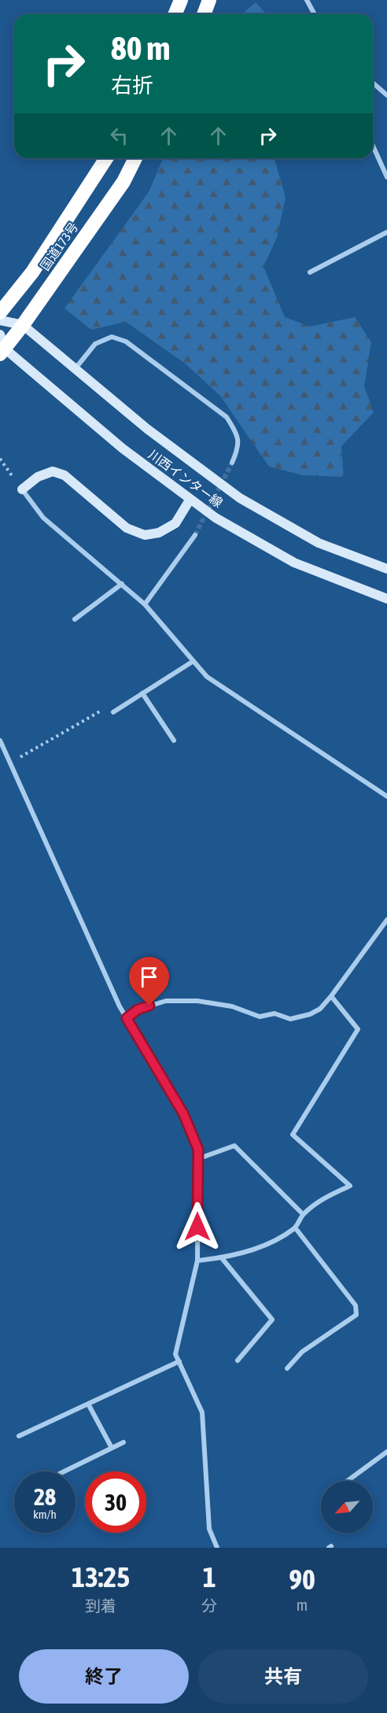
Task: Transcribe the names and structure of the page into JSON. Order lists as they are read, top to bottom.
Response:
{
  "streets": {
    "highway": ["国道173号"],
    "main road": ["川西インター線"]
  },
  "crossings": [
    ["国道173号", "川西インター線"]
  ],
  "north": "bottom left",
  "page": {
    "turn": ["80 m", "右折"],
    "speed": "28 km/h",
    "limit": "30",
    "eta": [
      "13:25",
      "到着",
      "1",
      "分",
      "90",
      "m"
    ],
    "buttons": ["終了", "共有"]
  }
}
